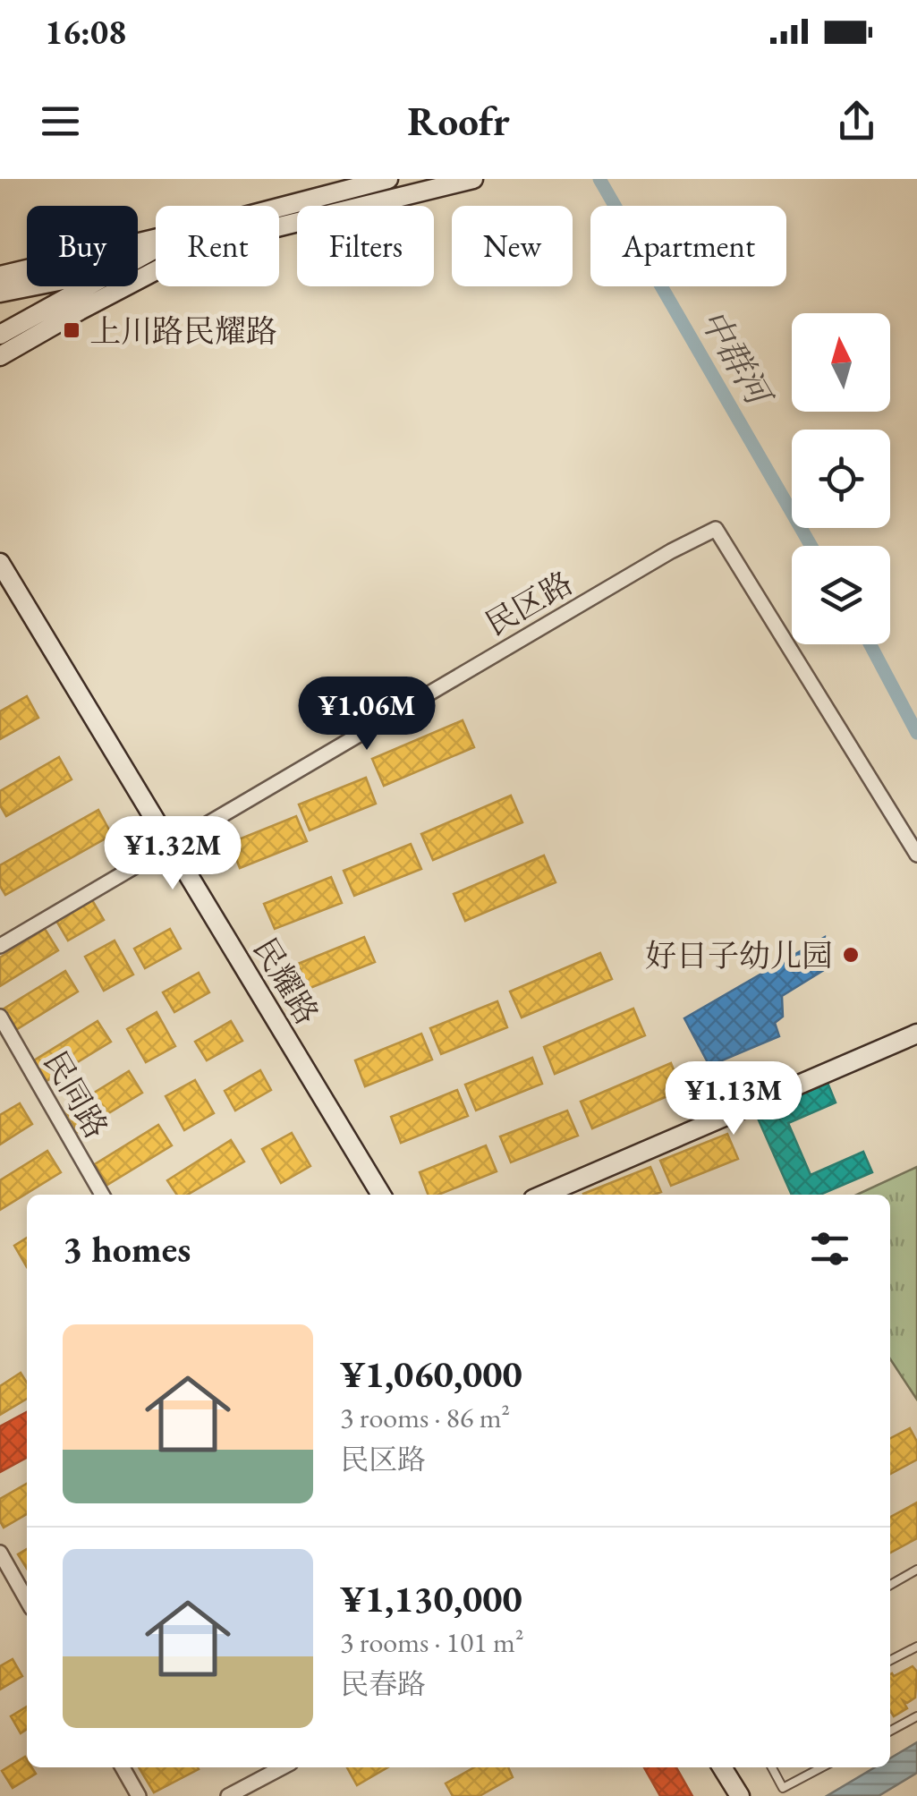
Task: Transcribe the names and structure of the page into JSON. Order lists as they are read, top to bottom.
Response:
{
  "streets": {
    "street": ["民区路", "民耀路", "民同路"]
  },
  "crossings": [
    ["民区路", "民耀路"]
  ],
  "water": ["中群河"],
  "places": {
    "transit": ["上川路民耀路"],
    "other": ["好日子幼儿园"]
  },
  "north": "top",
  "page": {
    "status": "16:08",
    "header": "Roofr",
    "chip": [
      "Buy",
      "Rent",
      "Filters",
      "New",
      "Apartment"
    ],
    "price": ["¥1.06M", "¥1.32M", "¥1.13M"],
    "heading": "3 homes",
    "list": [
      {
        "name": "¥1,060,000",
        "note": "3 rooms · 86 m² · 民区路"
      },
      {
        "name": "¥1,130,000",
        "note": "3 rooms · 101 m² · 民春路"
      }
    ]
  }
}
